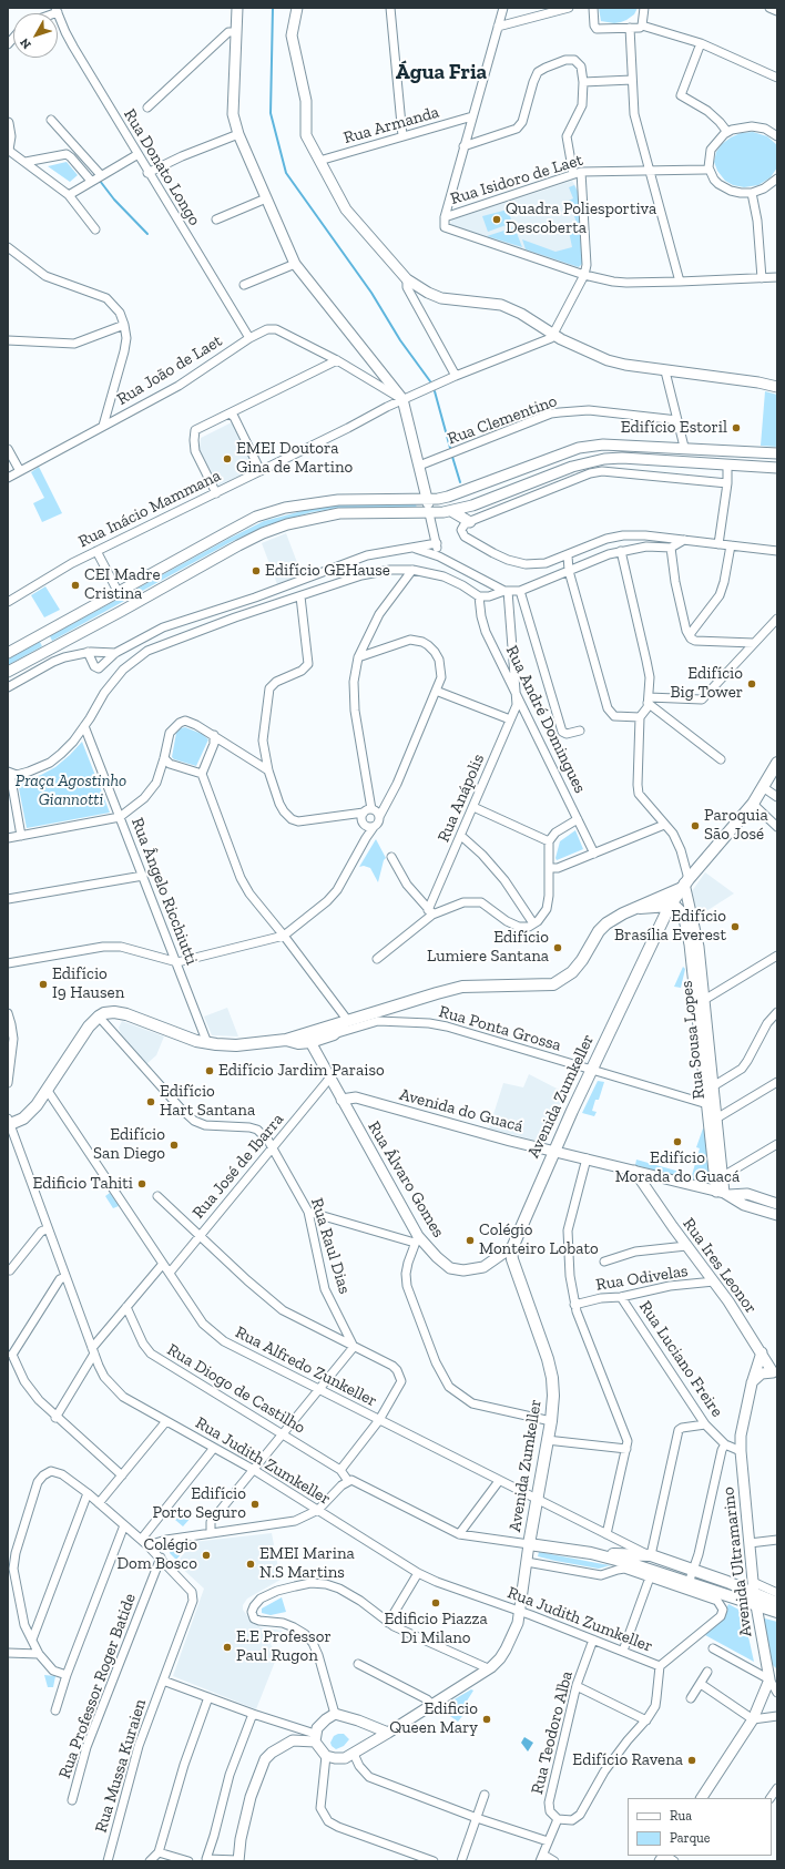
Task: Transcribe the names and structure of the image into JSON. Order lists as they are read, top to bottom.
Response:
{
  "streets": {
    "main road": ["Avenida Zumkeller"],
    "street": [
      "Rua Armanda",
      "Rua Donato Longo",
      "Rua Isidoro de Laet",
      "Rua João de Laet",
      "Rua Clementino",
      "Rua Inácio Mammana",
      "Rua André Domingues",
      "Rua Anápolis",
      "Rua Ângelo Ricchiutti",
      "Rua Ponta Grossa",
      "Rua Sousa Lopes",
      "Avenida do Guacá",
      "Rua José de Ibarra",
      "Rua Álvaro Gomes",
      "Rua Raul Dias",
      "Rua Ires Leonor",
      "Rua Odivelas",
      "Rua Luciano Freire",
      "Rua Alfredo Zunkeller",
      "Rua Diogo de Castilho",
      "Rua Judith Zumkeller",
      "Avenida Ultramarino",
      "Rua Professor Roger Batide",
      "Rua Teodoro Alba",
      "Rua Mussa Kuraien"
    ]
  },
  "crossings": [
    ["Rua Donato Longo", "Rua João de Laet"],
    ["Rua João de Laet", "Rua Inácio Mammana"],
    ["Rua André Domingues", "Rua Anápolis"],
    ["Rua Ponta Grossa", "Rua Sousa Lopes"],
    ["Rua Ponta Grossa", "Avenida Zumkeller"],
    ["Rua Sousa Lopes", "Avenida Zumkeller"],
    ["Rua Sousa Lopes", "Avenida do Guacá"],
    ["Avenida Zumkeller", "Avenida do Guacá"],
    ["Avenida Zumkeller", "Rua Álvaro Gomes"],
    ["Avenida Zumkeller", "Rua Alfredo Zunkeller"],
    ["Avenida Zumkeller", "Rua Judith Zumkeller"],
    ["Avenida do Guacá", "Rua Álvaro Gomes"],
    ["Avenida do Guacá", "Rua Ires Leonor"],
    ["Rua José de Ibarra", "Rua Álvaro Gomes"],
    ["Rua José de Ibarra", "Rua Raul Dias"],
    ["Rua José de Ibarra", "Rua Alfredo Zunkeller"],
    ["Rua Ires Leonor", "Rua Odivelas"],
    ["Rua Ires Leonor", "Avenida Ultramarino"],
    ["Rua Odivelas", "Rua Luciano Freire"],
    ["Rua Luciano Freire", "Avenida Ultramarino"],
    ["Rua Judith Zumkeller", "Rua Teodoro Alba"],
    ["Rua Professor Roger Batide", "Rua Mussa Kuraien"]
  ],
  "districts": ["Água Fria"],
  "parks": ["Praça Agostinho Giannotti"],
  "places": [
    "Quadra Poliesportiva Descoberta",
    "Edifício Estoril",
    "EMEI Doutora Gina de Martino",
    "Edifício GEHause",
    "CEI Madre Cristina",
    "Edifício Big Tower",
    "Paroquia São José",
    "Edifício Brasília Everest",
    "Edifício Lumiere Santana",
    "Edifício I9 Hausen",
    "Edifício Jardim Paraiso",
    "Edifício Hart Santana",
    "Edifício Morada do Guacá",
    "Edifício San Diego",
    "Edificio Tahiti",
    "Colégio Monteiro Lobato",
    "Edifício Porto Seguro",
    "Colégio Dom Bosco",
    "EMEI Marina N.S Martins",
    "Edificio Piazza Di Milano",
    "E.E Professor Paul Rugon",
    "Edificio Queen Mary",
    "Edifício Ravena"
  ],
  "legend": ["Rua", "Parque"],
  "north": "bottom left"
}
